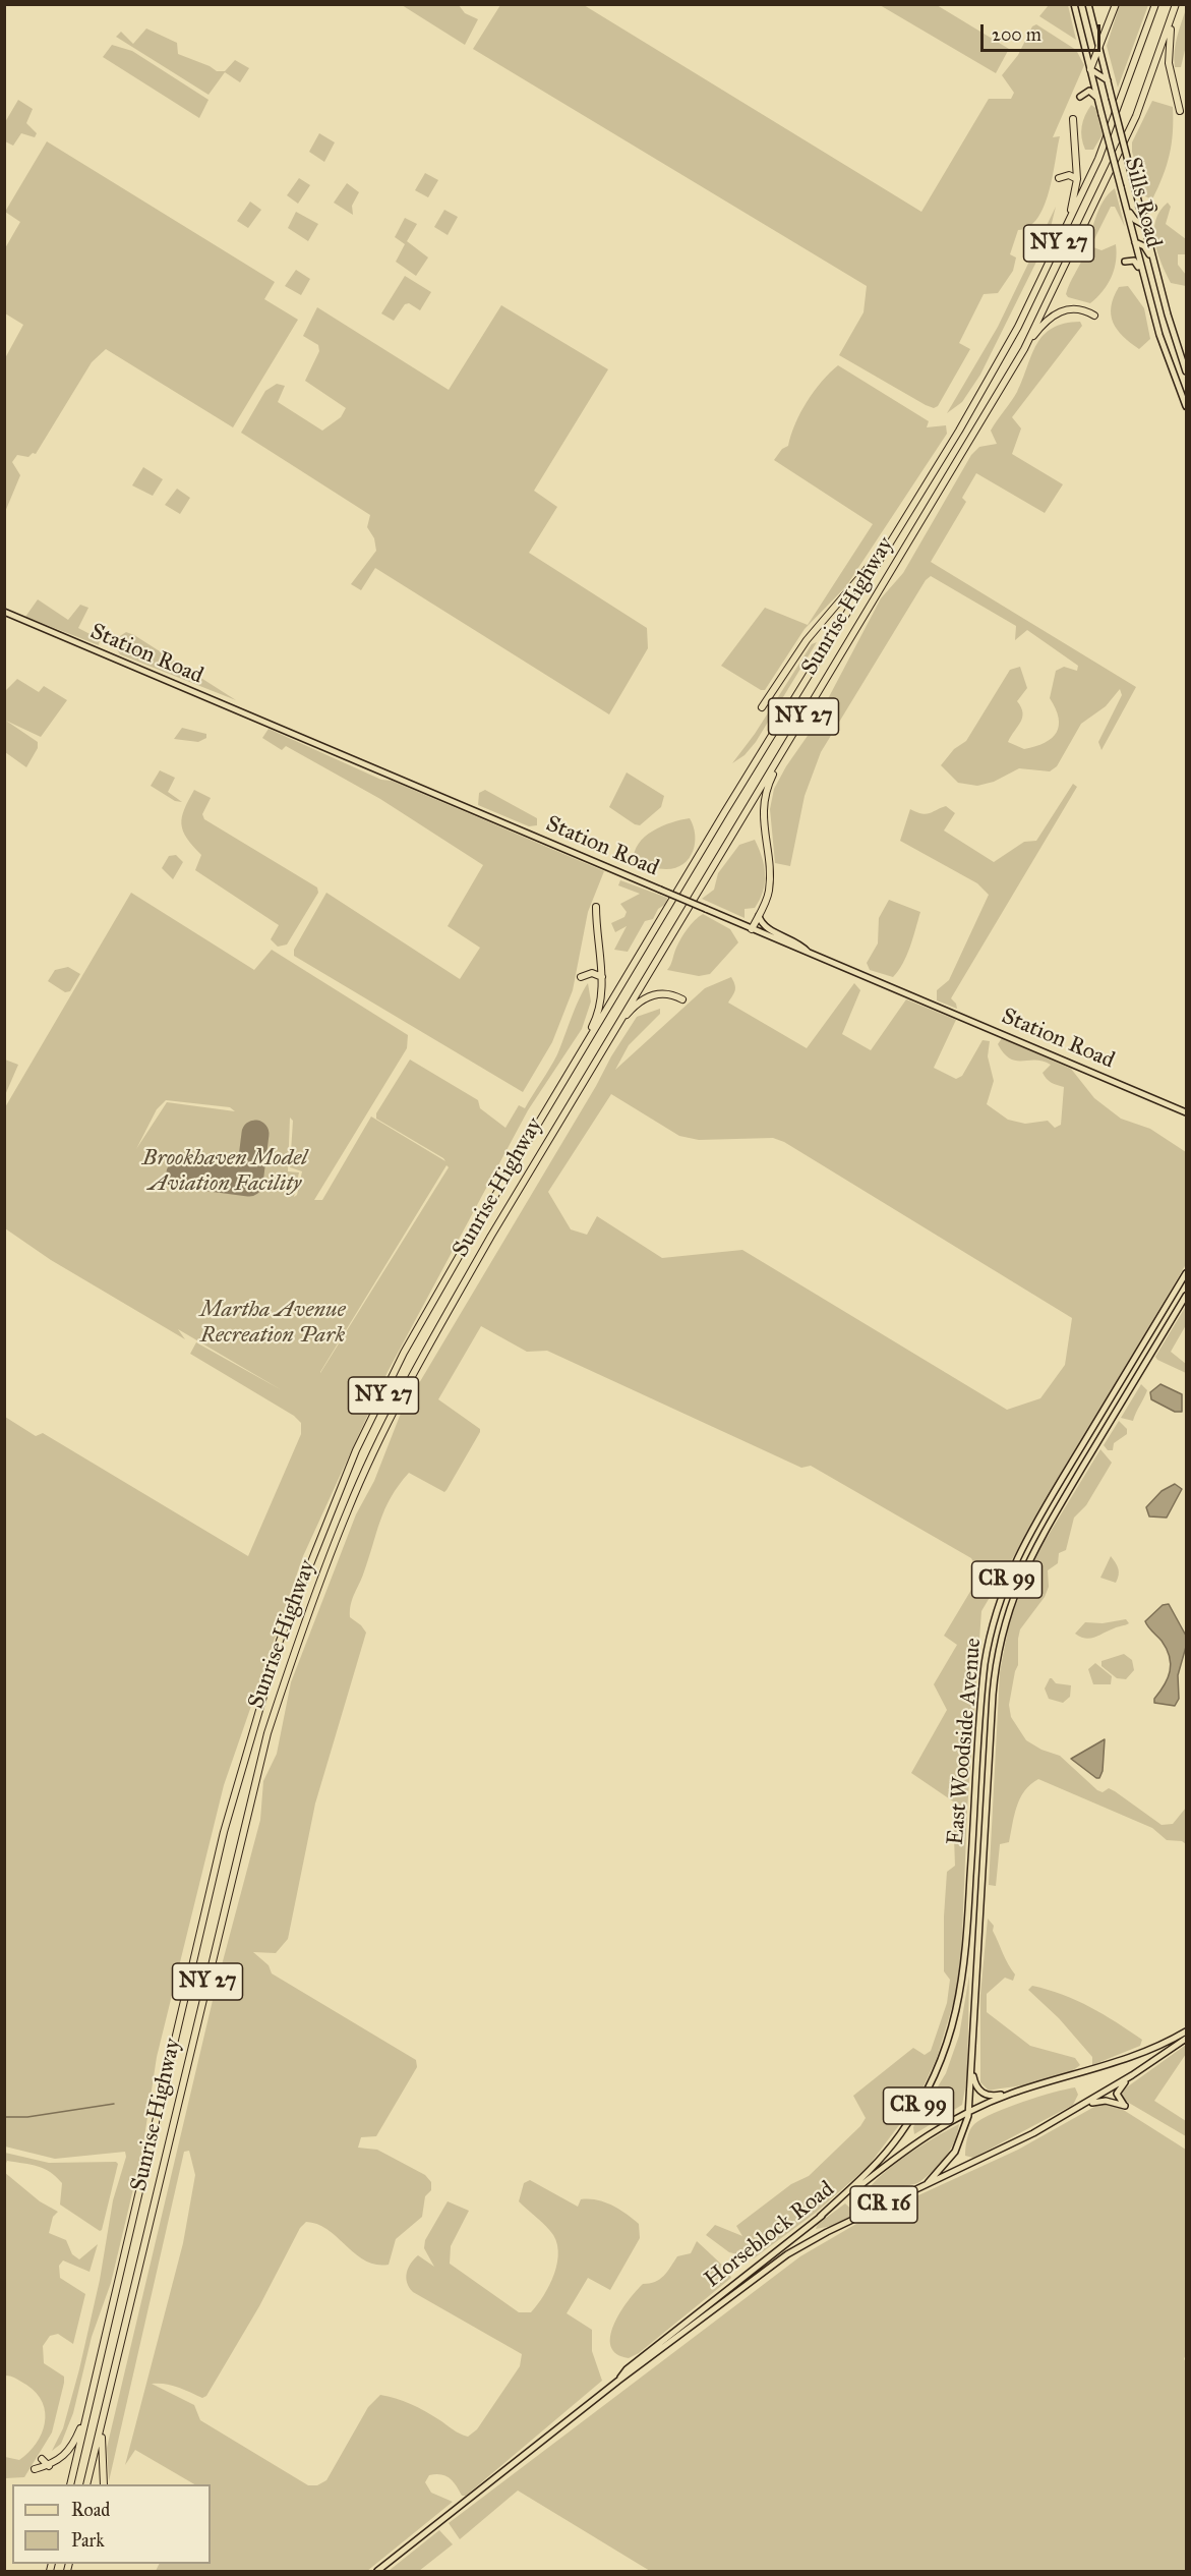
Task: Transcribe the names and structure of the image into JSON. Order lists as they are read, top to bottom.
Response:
{
  "streets": {
    "highway": ["NY 27", "Sunrise Highway"],
    "main road": [
      "Sills Road",
      "Station Road",
      "CR 99",
      "East Woodside Avenue",
      "CR 16",
      "Horseblock Road"
    ]
  },
  "crossings": [
    ["East Woodside Avenue", "Horseblock Road"]
  ],
  "parks": ["Brookhaven Model Aviation Facility", "Martha Avenue Recreation Park"],
  "legend": ["Road", "Park"],
  "scale_bar": "200 m"
}
